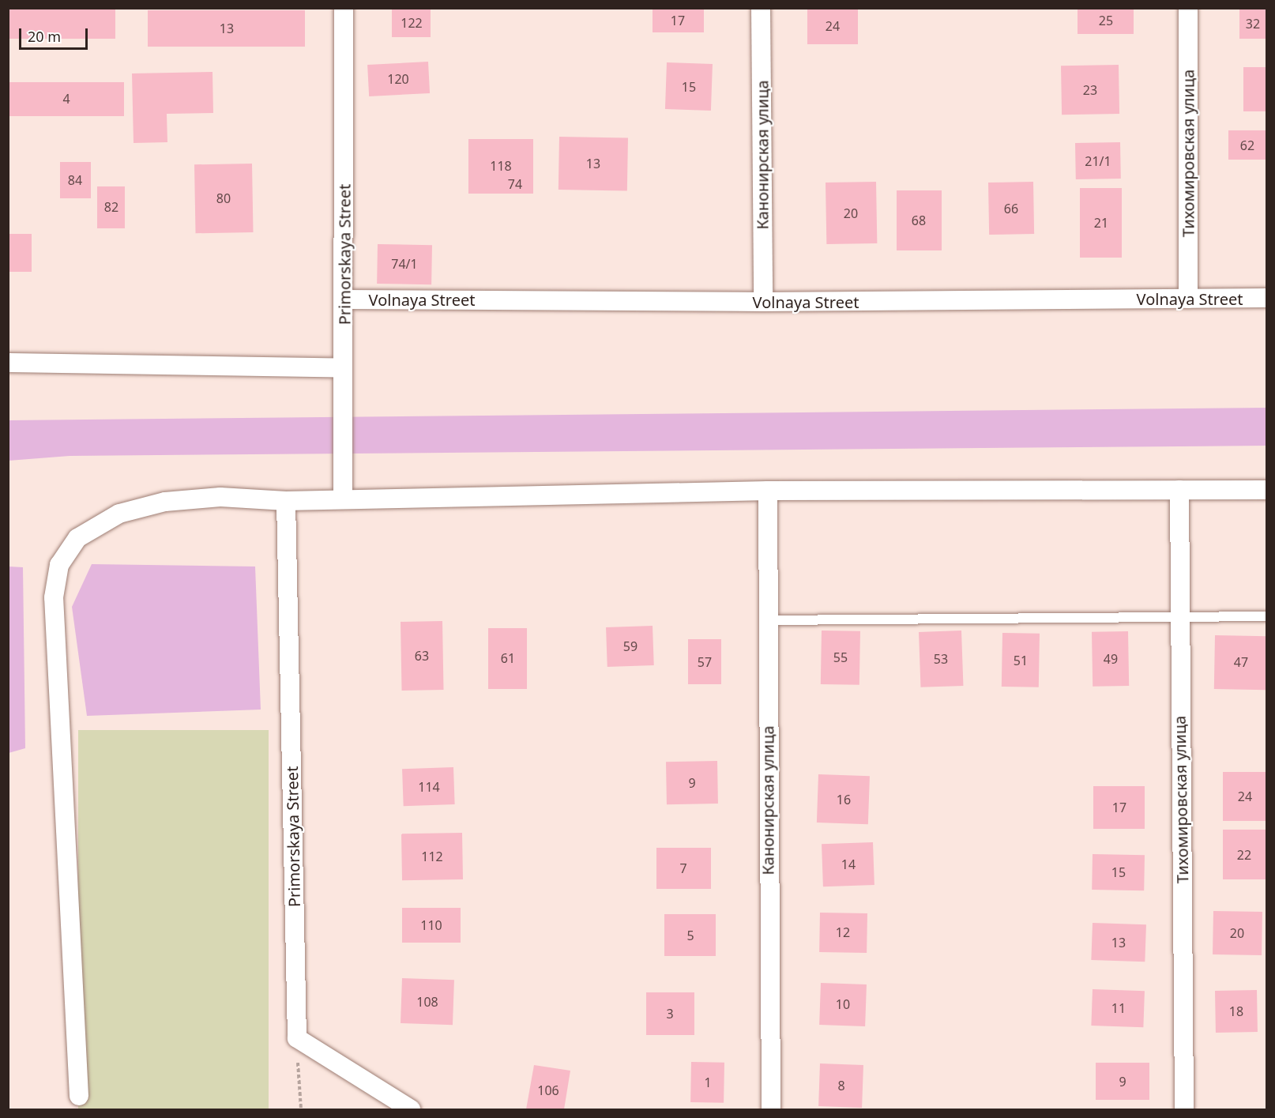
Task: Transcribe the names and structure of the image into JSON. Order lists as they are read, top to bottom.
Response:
{
  "streets": {
    "street": [
      "Тихомировская улица",
      "Канонирская улица",
      "Primorskaya Street",
      "Volnaya Street"
    ]
  },
  "crossings": [
    ["Тихомировская улица", "Volnaya Street"],
    ["Канонирская улица", "Volnaya Street"],
    ["Primorskaya Street", "Volnaya Street"]
  ],
  "house_numbers": [
    "17",
    "25",
    "122",
    "32",
    "24",
    "13",
    "120",
    "15",
    "23",
    "4",
    "62",
    "21/1",
    "13",
    "118",
    "84",
    "74",
    "80",
    "82",
    "66",
    "20",
    "68",
    "21",
    "74/1",
    "59",
    "63",
    "55",
    "61",
    "53",
    "49",
    "51",
    "57",
    "47",
    "9",
    "114",
    "24",
    "16",
    "17",
    "22",
    "112",
    "14",
    "7",
    "15",
    "110",
    "12",
    "20",
    "5",
    "13",
    "108",
    "10",
    "11",
    "18",
    "3",
    "9",
    "1",
    "8",
    "106"
  ],
  "scale_bar": "20 m"
}
